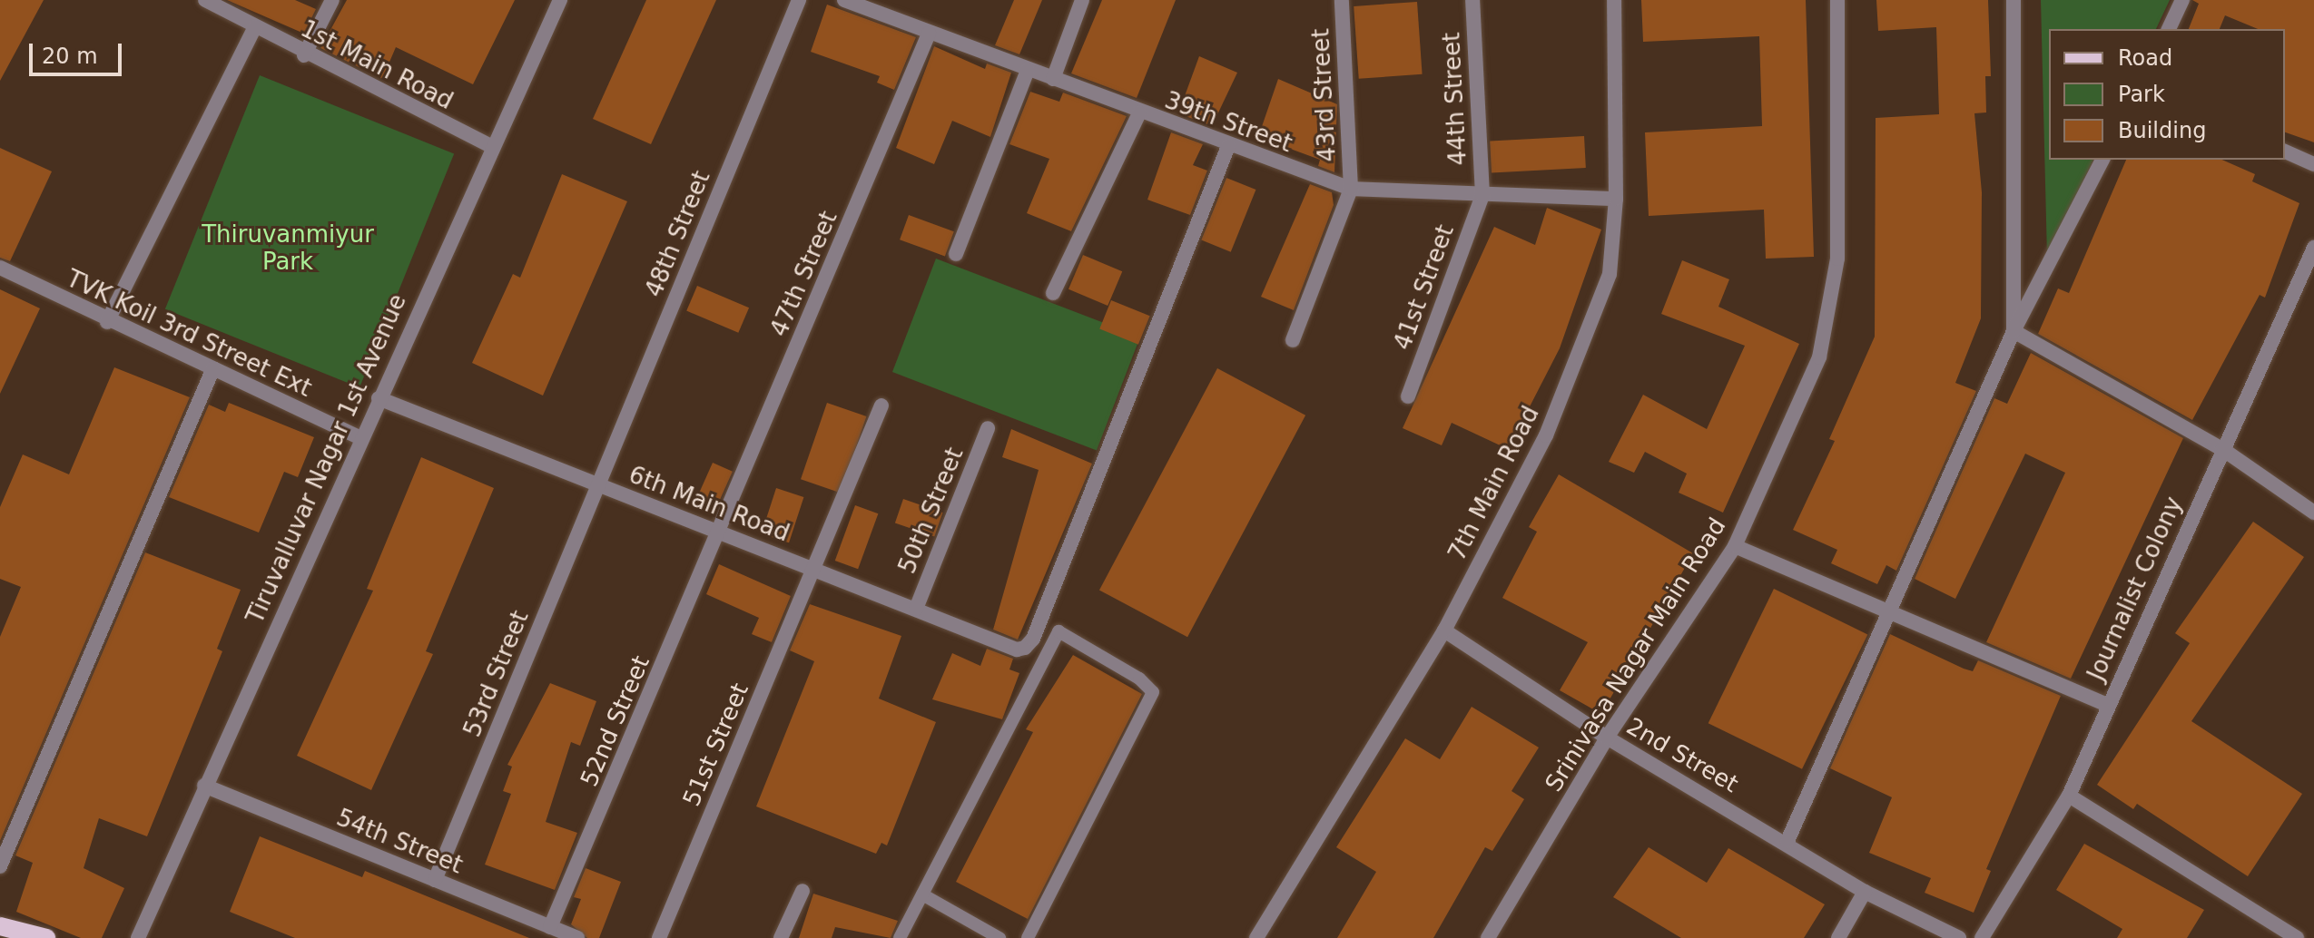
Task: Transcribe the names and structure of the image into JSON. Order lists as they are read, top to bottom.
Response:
{
  "streets": {
    "street": [
      "1st Main Road",
      "43rd Street",
      "44th Street",
      "39th Street",
      "48th Street",
      "47th Street",
      "41st Street",
      "TVK Koil 3rd Street Ext",
      "Tiruvalluvar Nagar 1st Avenue",
      "7th Main Road",
      "6th Main Road",
      "50th Street",
      "Journalist Colony",
      "Srinivasa Nagar Main Road",
      "53rd Street",
      "52nd Street",
      "51st Street",
      "2nd Street",
      "54th Street"
    ]
  },
  "crossings": [
    ["1st Main Road", "Tiruvalluvar Nagar 1st Avenue"],
    ["43rd Street", "39th Street"],
    ["44th Street", "39th Street"],
    ["44th Street", "41st Street"],
    ["39th Street", "47th Street"],
    ["39th Street", "41st Street"],
    ["39th Street", "7th Main Road"],
    ["39th Street", "6th Main Road"],
    ["48th Street", "6th Main Road"],
    ["48th Street", "53rd Street"],
    ["47th Street", "6th Main Road"],
    ["47th Street", "52nd Street"],
    ["TVK Koil 3rd Street Ext", "Tiruvalluvar Nagar 1st Avenue"],
    ["Tiruvalluvar Nagar 1st Avenue", "6th Main Road"],
    ["Tiruvalluvar Nagar 1st Avenue", "54th Street"],
    ["7th Main Road", "2nd Street"],
    ["6th Main Road", "50th Street"],
    ["6th Main Road", "53rd Street"],
    ["6th Main Road", "52nd Street"],
    ["6th Main Road", "51st Street"],
    ["Srinivasa Nagar Main Road", "2nd Street"],
    ["53rd Street", "54th Street"],
    ["52nd Street", "54th Street"]
  ],
  "parks": ["Thiruvanmiyur Park"],
  "legend": ["Road", "Park", "Building"],
  "scale_bar": "20 m"
}
